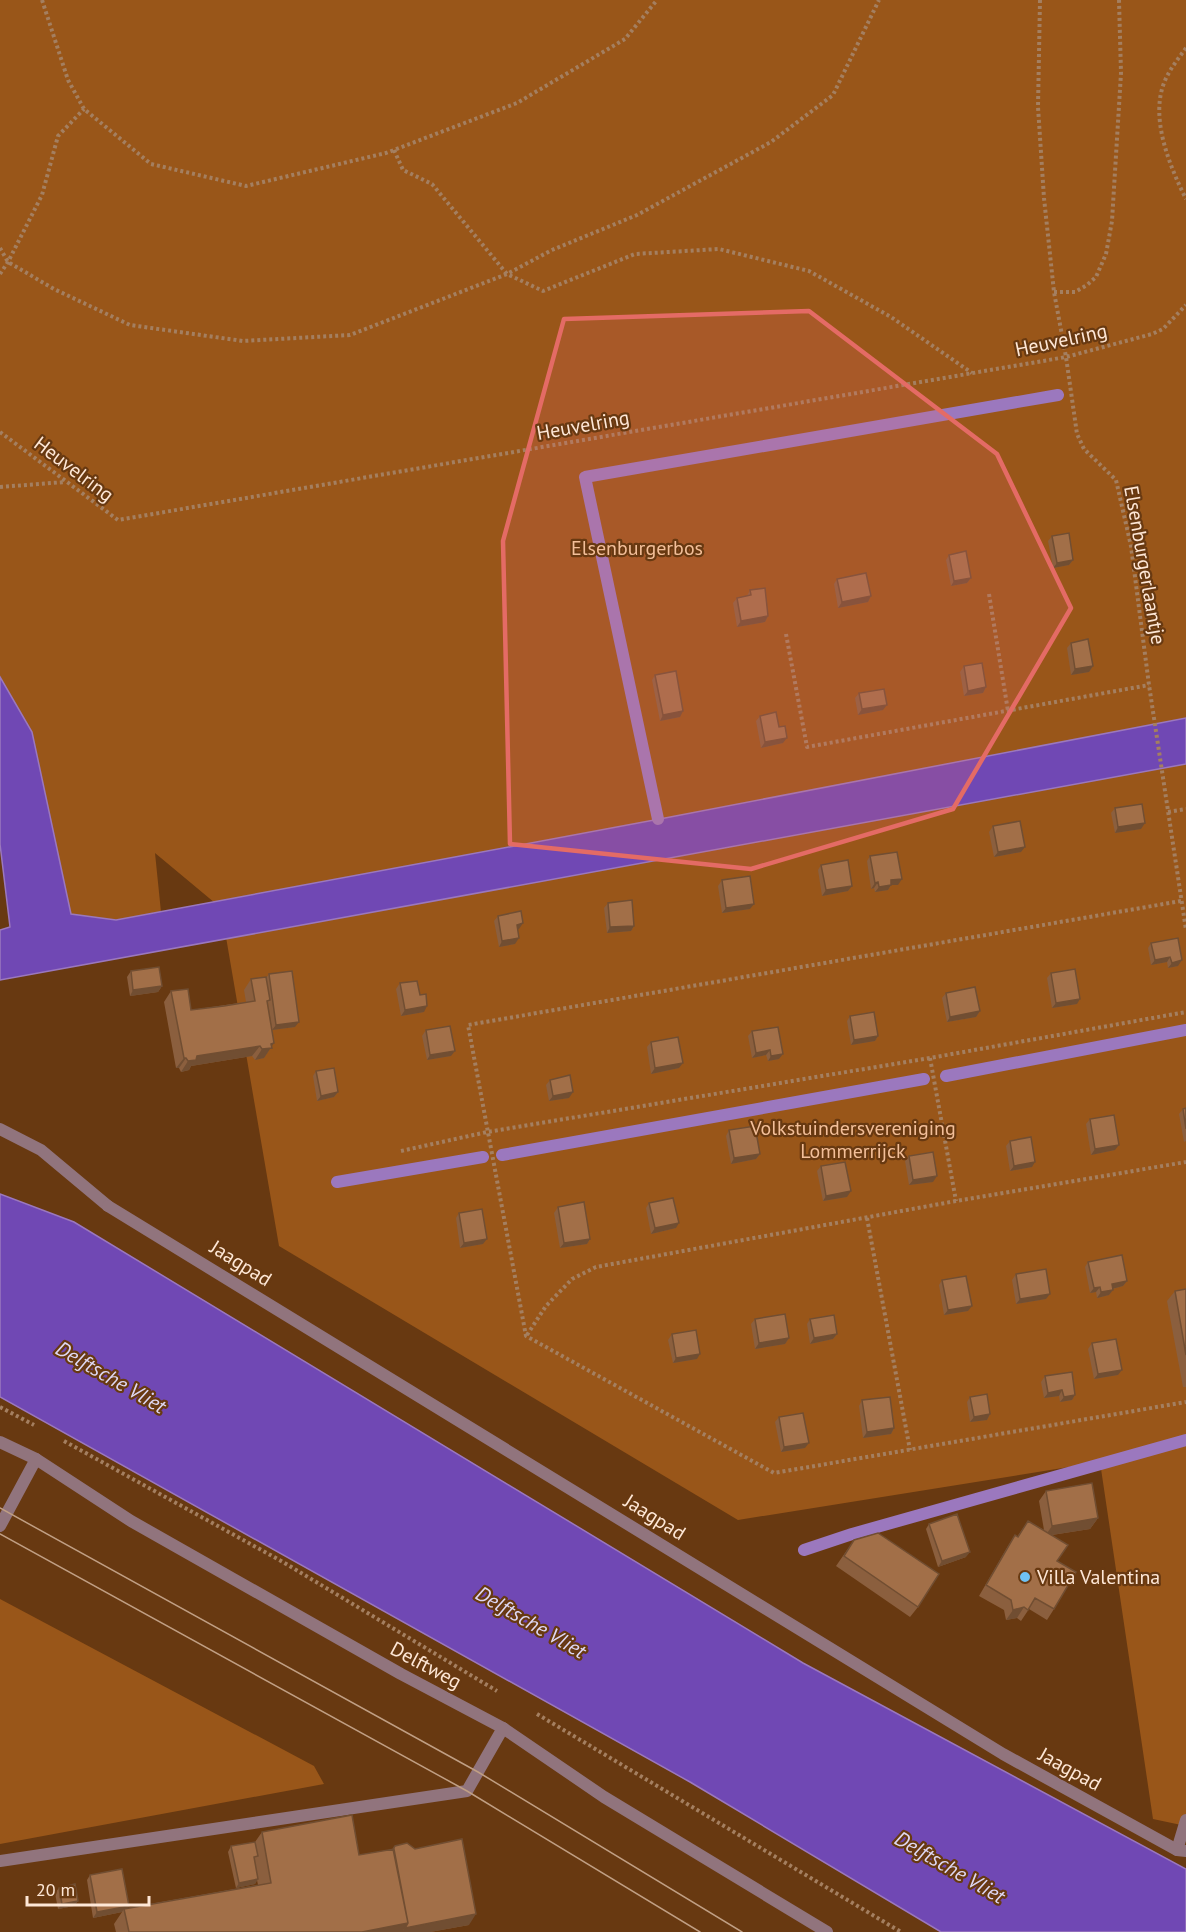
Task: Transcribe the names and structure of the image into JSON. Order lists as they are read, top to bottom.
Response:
{
  "streets": {
    "street": ["Jaagpad", "Delftweg"],
    "path": ["Heuvelring", "Elsenburgerlaantje"]
  },
  "crossings": [
    ["Heuvelring", "Elsenburgerlaantje"]
  ],
  "water": ["Delftsche Vliet"],
  "parks": ["Elsenburgerbos", "Volkstuindersvereniging Lommerrijck"],
  "places": ["Villa Valentina"],
  "scale_bar": "20 m"
}
